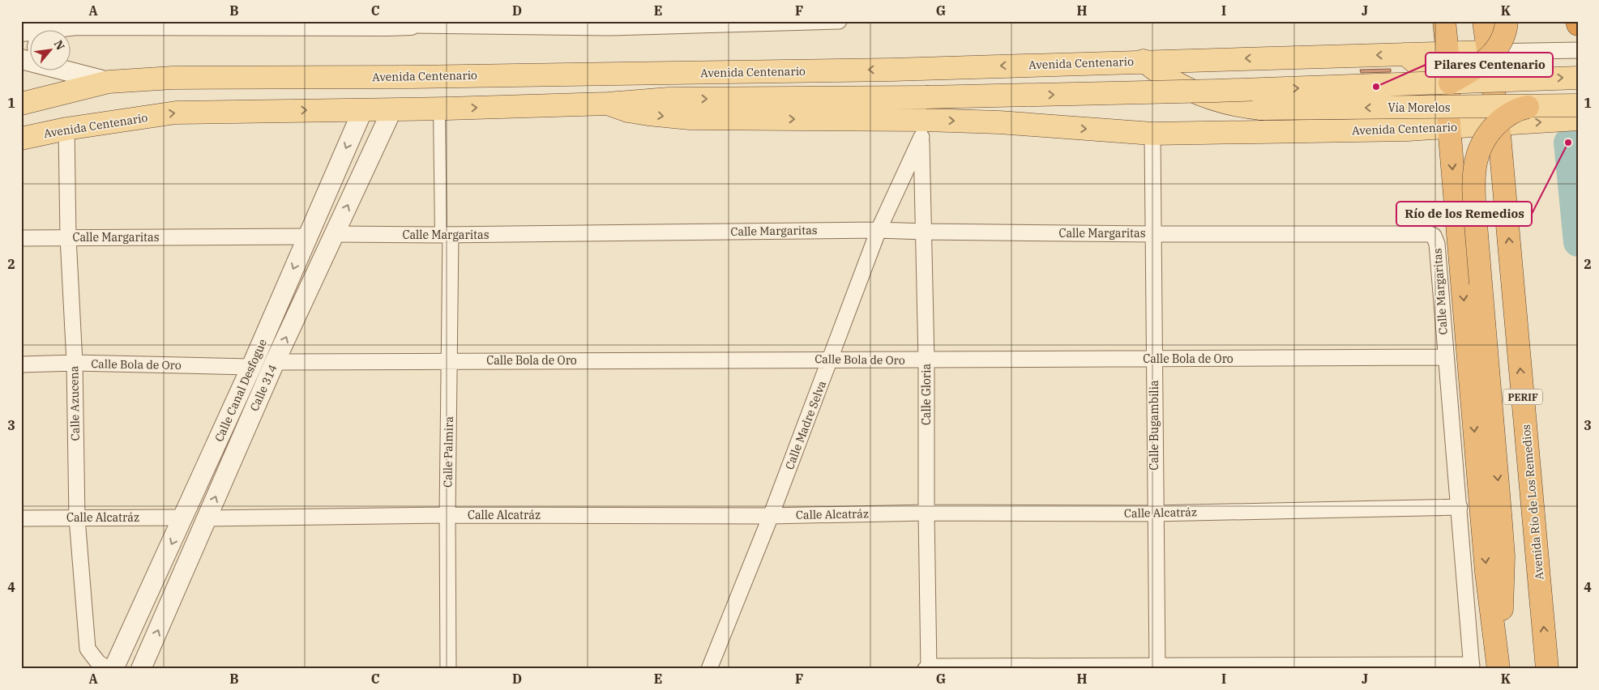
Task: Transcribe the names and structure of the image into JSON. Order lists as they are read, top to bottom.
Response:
{
  "streets": {
    "highway": ["PERIF", "Avenida Río de Los Remedios"],
    "main road": ["Avenida Centenario", "Vía Morelos"],
    "street": [
      "Calle Margaritas",
      "Calle Bola de Oro",
      "Calle 314",
      "Calle Canal Desfogue",
      "Calle Gloria",
      "Calle Azucena",
      "Calle Madre Selva",
      "Calle Bugambilia",
      "Calle Palmira",
      "Calle Alcatráz"
    ]
  },
  "crossings": [
    ["Avenida Centenario", "Vía Morelos"],
    ["Avenida Centenario", "Calle 314"],
    ["Avenida Centenario", "Calle Canal Desfogue"],
    ["Avenida Centenario", "Calle Gloria"],
    ["Avenida Centenario", "Calle Azucena"],
    ["Avenida Centenario", "Calle Madre Selva"],
    ["Avenida Centenario", "Calle Bugambilia"],
    ["Avenida Centenario", "Avenida Río de Los Remedios"],
    ["Calle Margaritas", "Calle Bola de Oro"],
    ["Calle Margaritas", "Calle 314"],
    ["Calle Margaritas", "Calle Canal Desfogue"],
    ["Calle Margaritas", "Calle Gloria"],
    ["Calle Margaritas", "Calle Azucena"],
    ["Calle Margaritas", "Calle Madre Selva"],
    ["Calle Margaritas", "Calle Bugambilia"],
    ["Calle Margaritas", "Calle Palmira"],
    ["Calle Margaritas", "Calle Alcatráz"],
    ["Calle Bola de Oro", "Calle 314"],
    ["Calle Bola de Oro", "Calle Canal Desfogue"],
    ["Calle Bola de Oro", "Calle Gloria"],
    ["Calle Bola de Oro", "Calle Azucena"],
    ["Calle Bola de Oro", "Calle Madre Selva"],
    ["Calle Bola de Oro", "Calle Bugambilia"],
    ["Calle Bola de Oro", "Calle Palmira"],
    ["Calle 314", "Calle Alcatráz"],
    ["Calle Canal Desfogue", "Calle Alcatráz"],
    ["Calle Gloria", "Calle Madre Selva"],
    ["Calle Gloria", "Calle Alcatráz"],
    ["Calle Azucena", "Calle Alcatráz"],
    ["Calle Madre Selva", "Calle Alcatráz"],
    ["Calle Bugambilia", "Calle Alcatráz"],
    ["Calle Palmira", "Calle Alcatráz"]
  ],
  "one_way": ["Vía Morelos", "Calle 314", "Calle Canal Desfogue"],
  "places": ["Pilares Centenario", "Río de los Remedios"],
  "north": "top right",
  "grid": {
    "columns": [
      "A",
      "B",
      "C",
      "D",
      "E",
      "F",
      "G",
      "H",
      "I",
      "J",
      "K"
    ],
    "rows": [
      "1",
      "2",
      "3",
      "4"
    ]
  }
}
